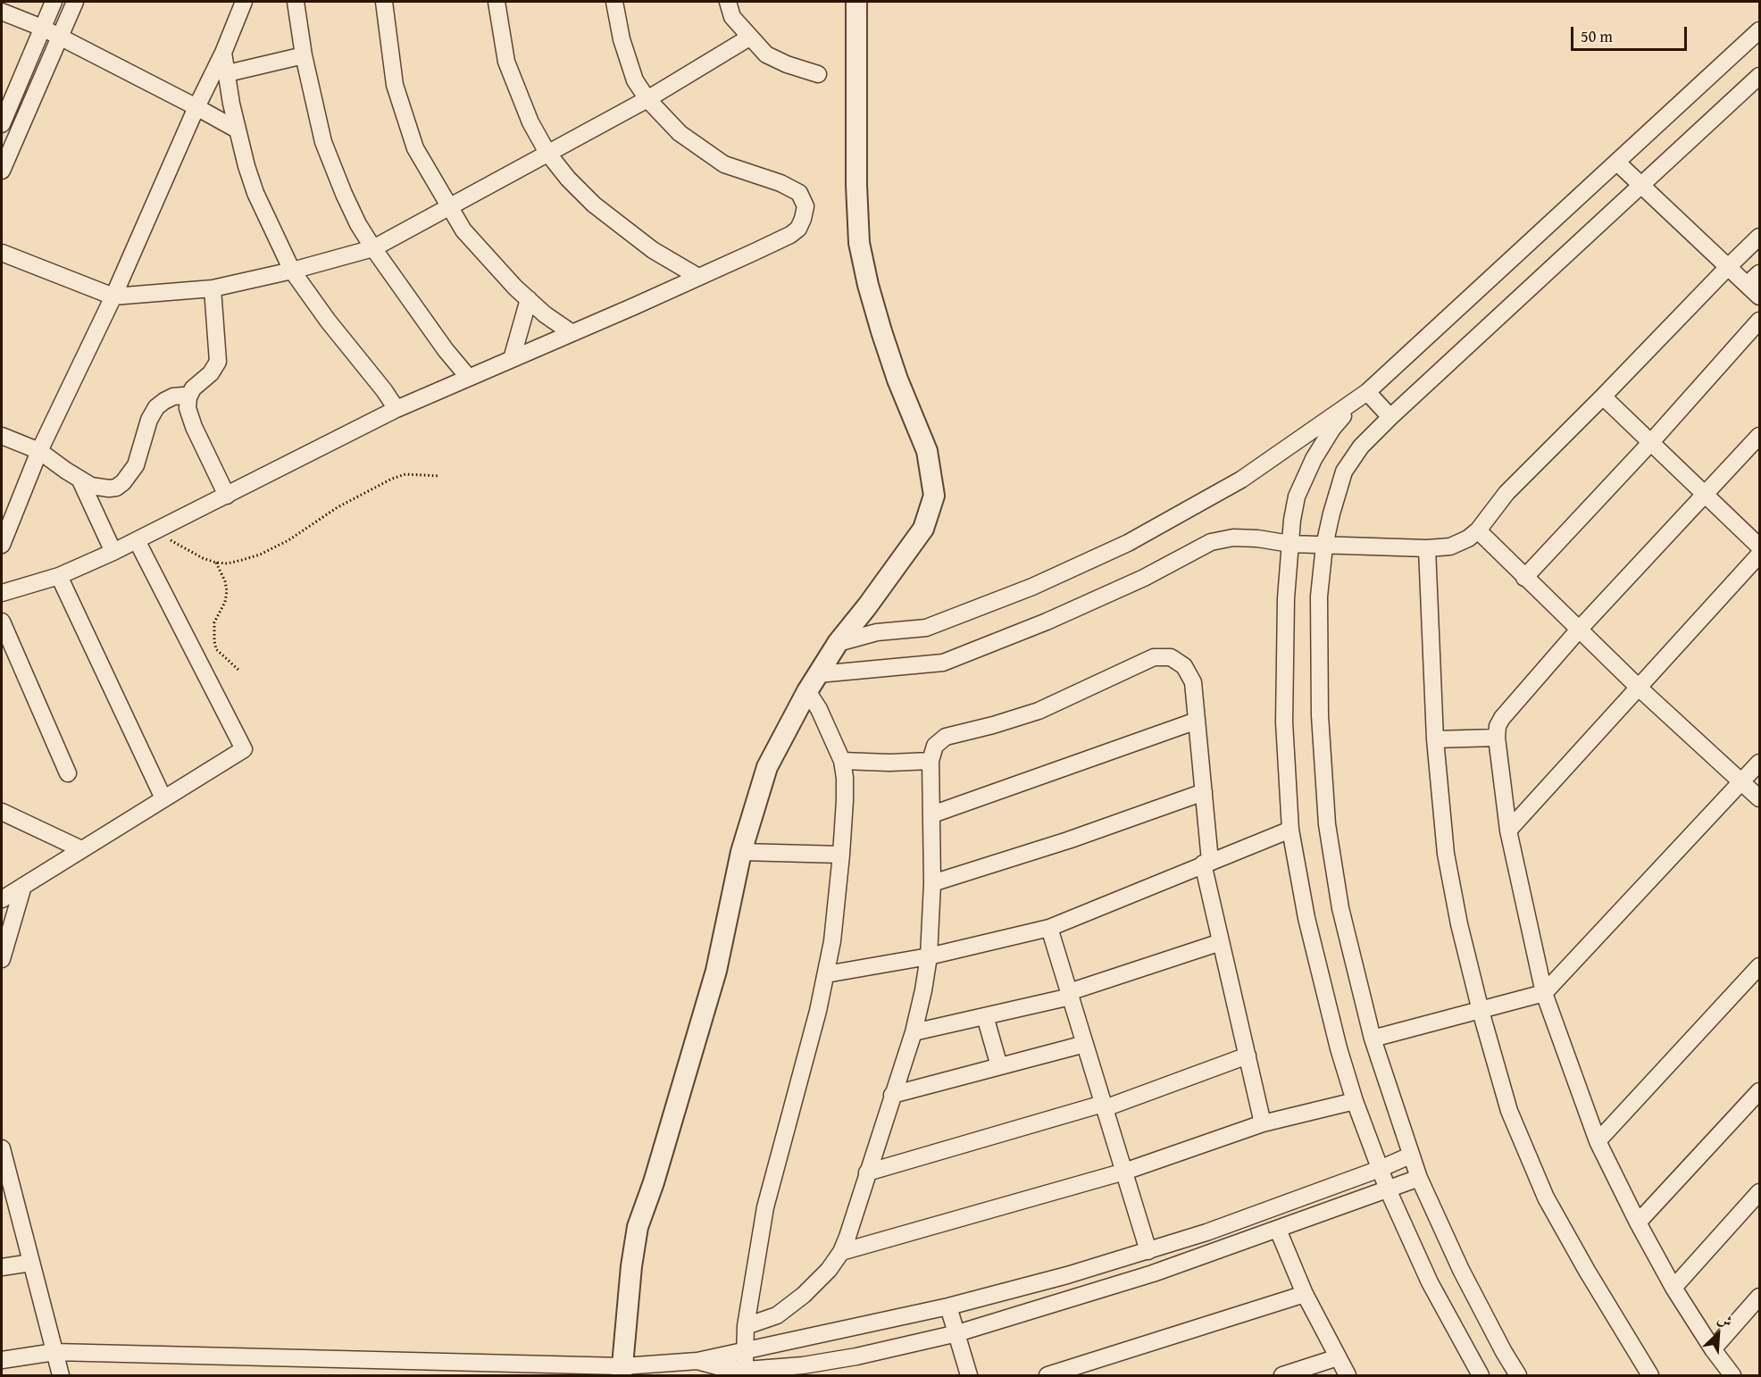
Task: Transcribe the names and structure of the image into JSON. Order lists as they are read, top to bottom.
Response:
{
  "scale_bar": "50 m",
  "north": "top right"
}
